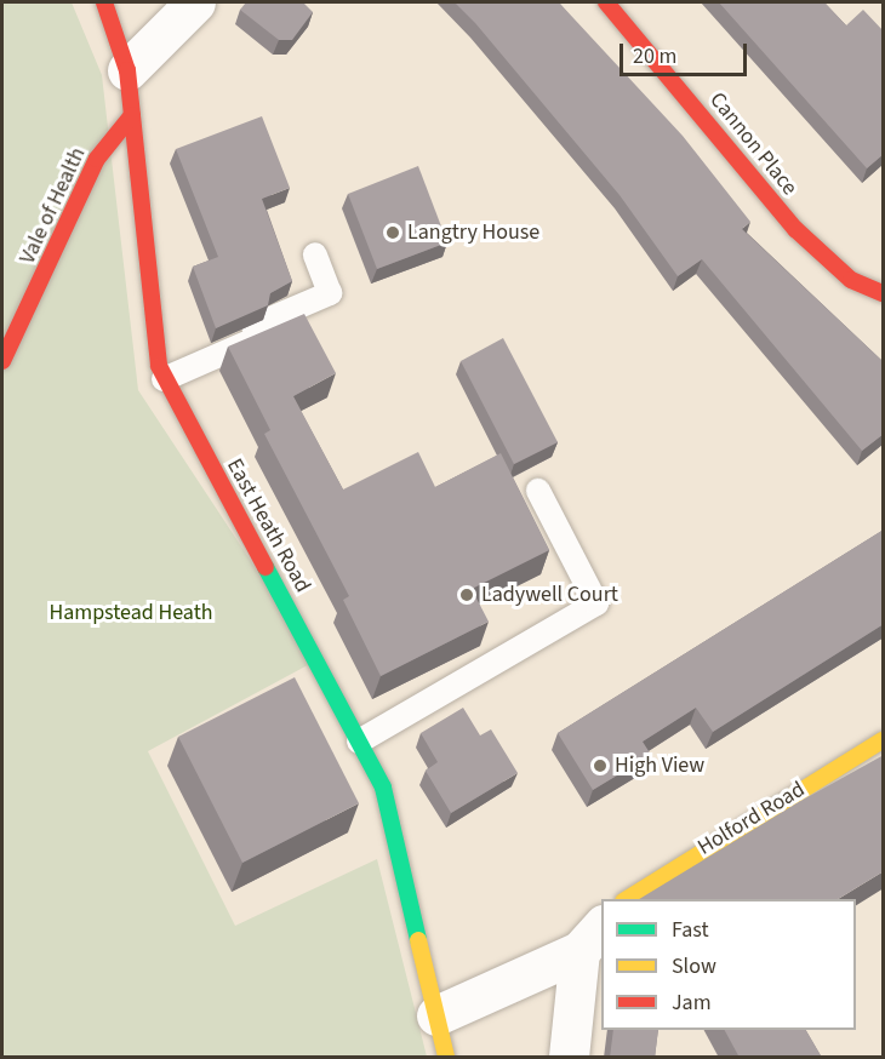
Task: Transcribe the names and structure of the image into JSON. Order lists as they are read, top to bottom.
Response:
{
  "streets": {
    "street": [
      "Cannon Place",
      "Vale of Health",
      "East Heath Road",
      "Holford Road"
    ]
  },
  "crossings": [
    ["Vale of Health", "East Heath Road"]
  ],
  "parks": ["Hampstead Heath"],
  "places": ["Langtry House", "Ladywell Court", "High View"],
  "legend": ["Fast", "Slow", "Jam"],
  "scale_bar": "20 m"
}
